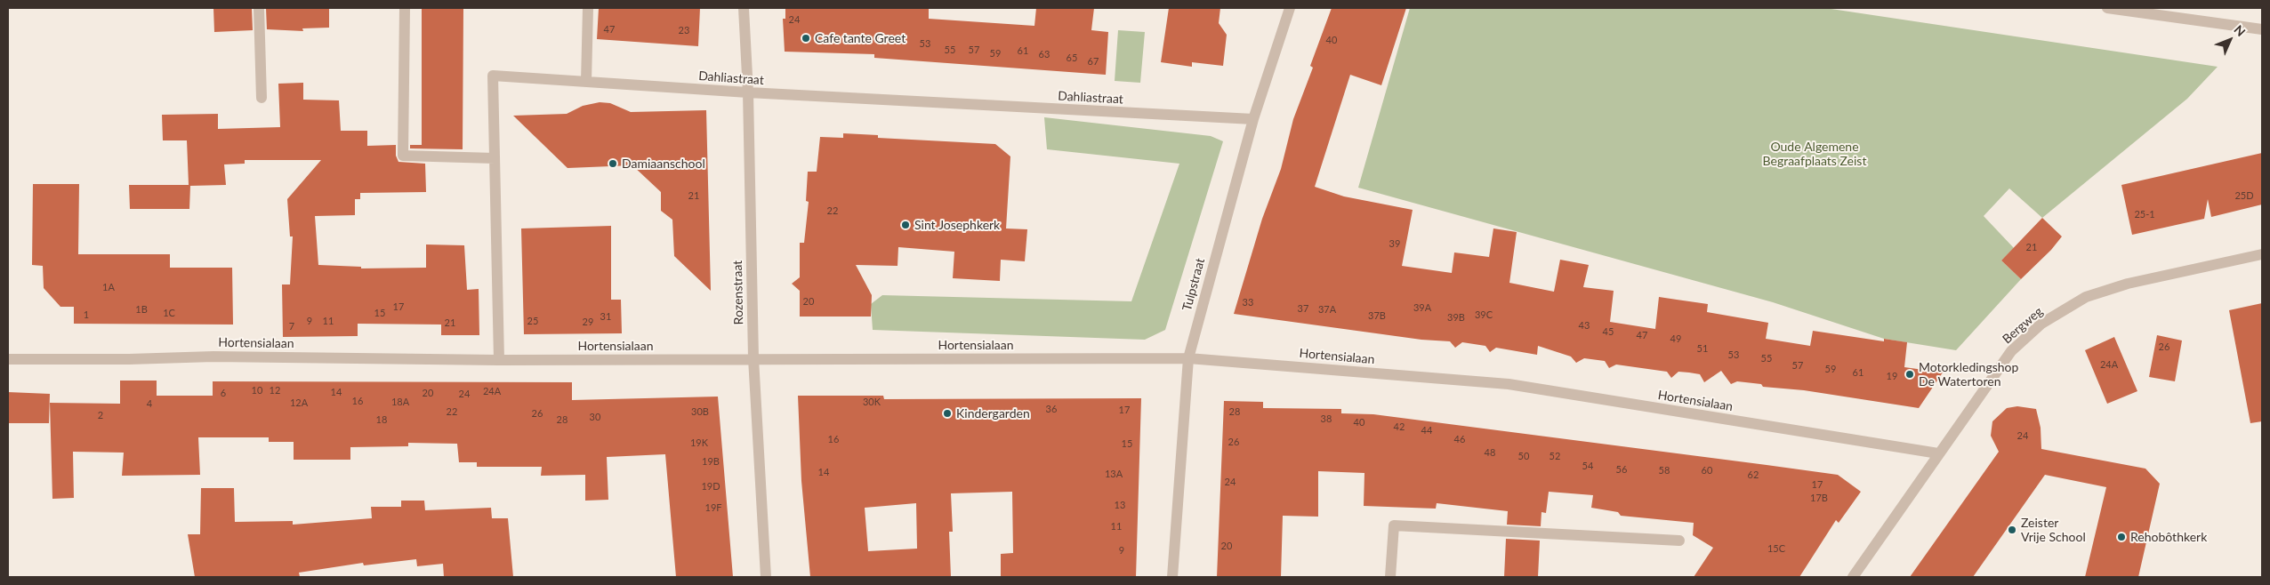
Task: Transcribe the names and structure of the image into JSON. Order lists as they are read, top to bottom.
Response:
{
  "streets": {
    "street": [
      "Dahliastraat",
      "Tulpstraat",
      "Rozenstraat",
      "Bergweg",
      "Hortensialaan"
    ]
  },
  "crossings": [
    ["Dahliastraat", "Tulpstraat"],
    ["Dahliastraat", "Rozenstraat"],
    ["Dahliastraat", "Hortensialaan"],
    ["Tulpstraat", "Hortensialaan"],
    ["Rozenstraat", "Hortensialaan"],
    ["Bergweg", "Hortensialaan"]
  ],
  "parks": ["Oude Algemene Begraafplaats Zeist"],
  "places": [
    "Cafe tante Greet",
    "Damiaanschool",
    "Sint Josephkerk",
    "Motorkledingshop De Watertoren",
    "Kindergarden",
    "Zeister Vrije School",
    "Rehobôthkerk"
  ],
  "house_numbers": [
    "24",
    "47",
    "23",
    "40",
    "53",
    "55",
    "57",
    "61",
    "59",
    "63",
    "65",
    "67",
    "21",
    "25D",
    "22",
    "25-1",
    "39",
    "21",
    "1A",
    "20",
    "33",
    "17",
    "39A",
    "37",
    "1B",
    "37A",
    "1C",
    "15",
    "1",
    "39C",
    "37B",
    "31",
    "39B",
    "9",
    "11",
    "25",
    "29",
    "21",
    "43",
    "7",
    "45",
    "47",
    "49",
    "26",
    "51",
    "53",
    "55",
    "24A",
    "57",
    "59",
    "61",
    "19",
    "10",
    "12",
    "24A",
    "14",
    "6",
    "20",
    "24",
    "16",
    "18A",
    "30K",
    "12A",
    "4",
    "36",
    "17",
    "22",
    "30B",
    "28",
    "26",
    "2",
    "30",
    "38",
    "18",
    "28",
    "40",
    "42",
    "44",
    "24",
    "16",
    "46",
    "26",
    "19K",
    "15",
    "48",
    "50",
    "52",
    "19B",
    "54",
    "56",
    "58",
    "60",
    "14",
    "13A",
    "62",
    "24",
    "17",
    "19D",
    "17B",
    "13",
    "19F",
    "11",
    "20",
    "15C",
    "9"
  ],
  "north": "top right"
}
